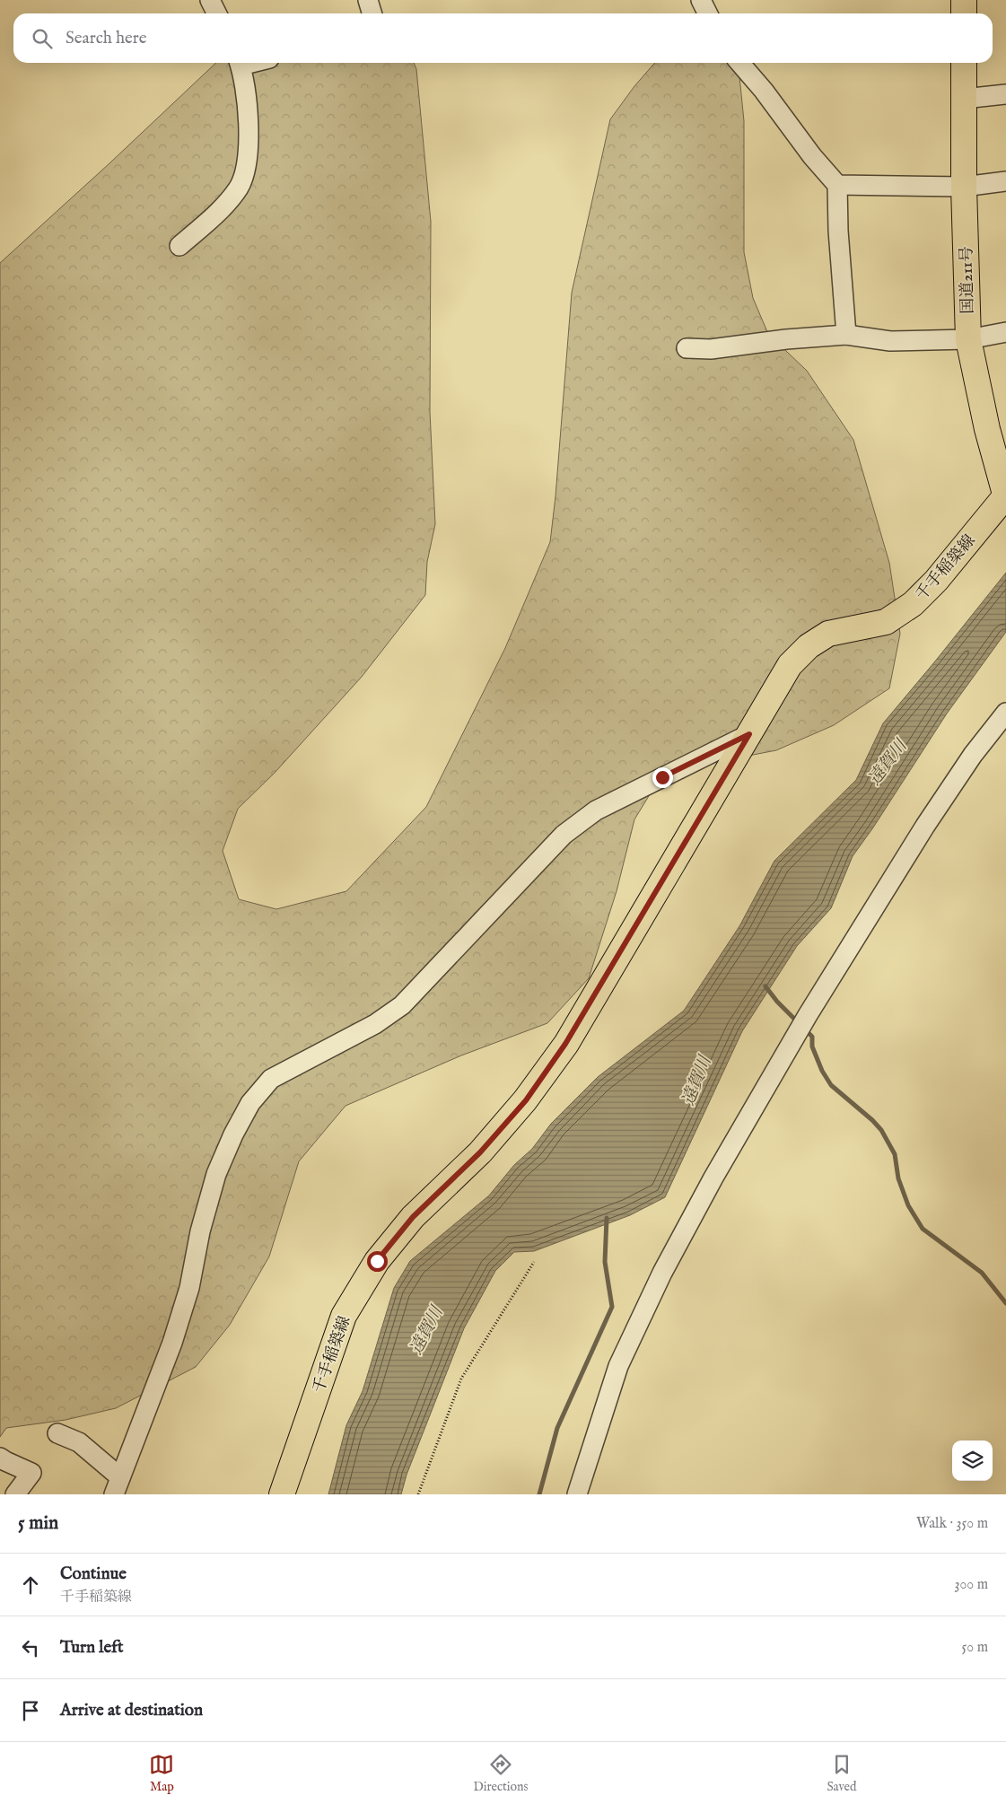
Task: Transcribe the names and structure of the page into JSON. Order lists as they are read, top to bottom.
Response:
{
  "streets": {
    "main road": ["国道211号", "千手稲築線"]
  },
  "crossings": [
    ["国道211号", "千手稲築線"]
  ],
  "water": ["遠賀川"],
  "page": {
    "search": "Search here",
    "heading": ["5 min", "Walk · 350 m"],
    "list": [
      ["Continue", "千手稲築線", "300 m"],
      ["Turn left", "50 m"],
      "Arrive at destination"
    ],
    "nav": ["Map", "Directions", "Saved"]
  }
}
